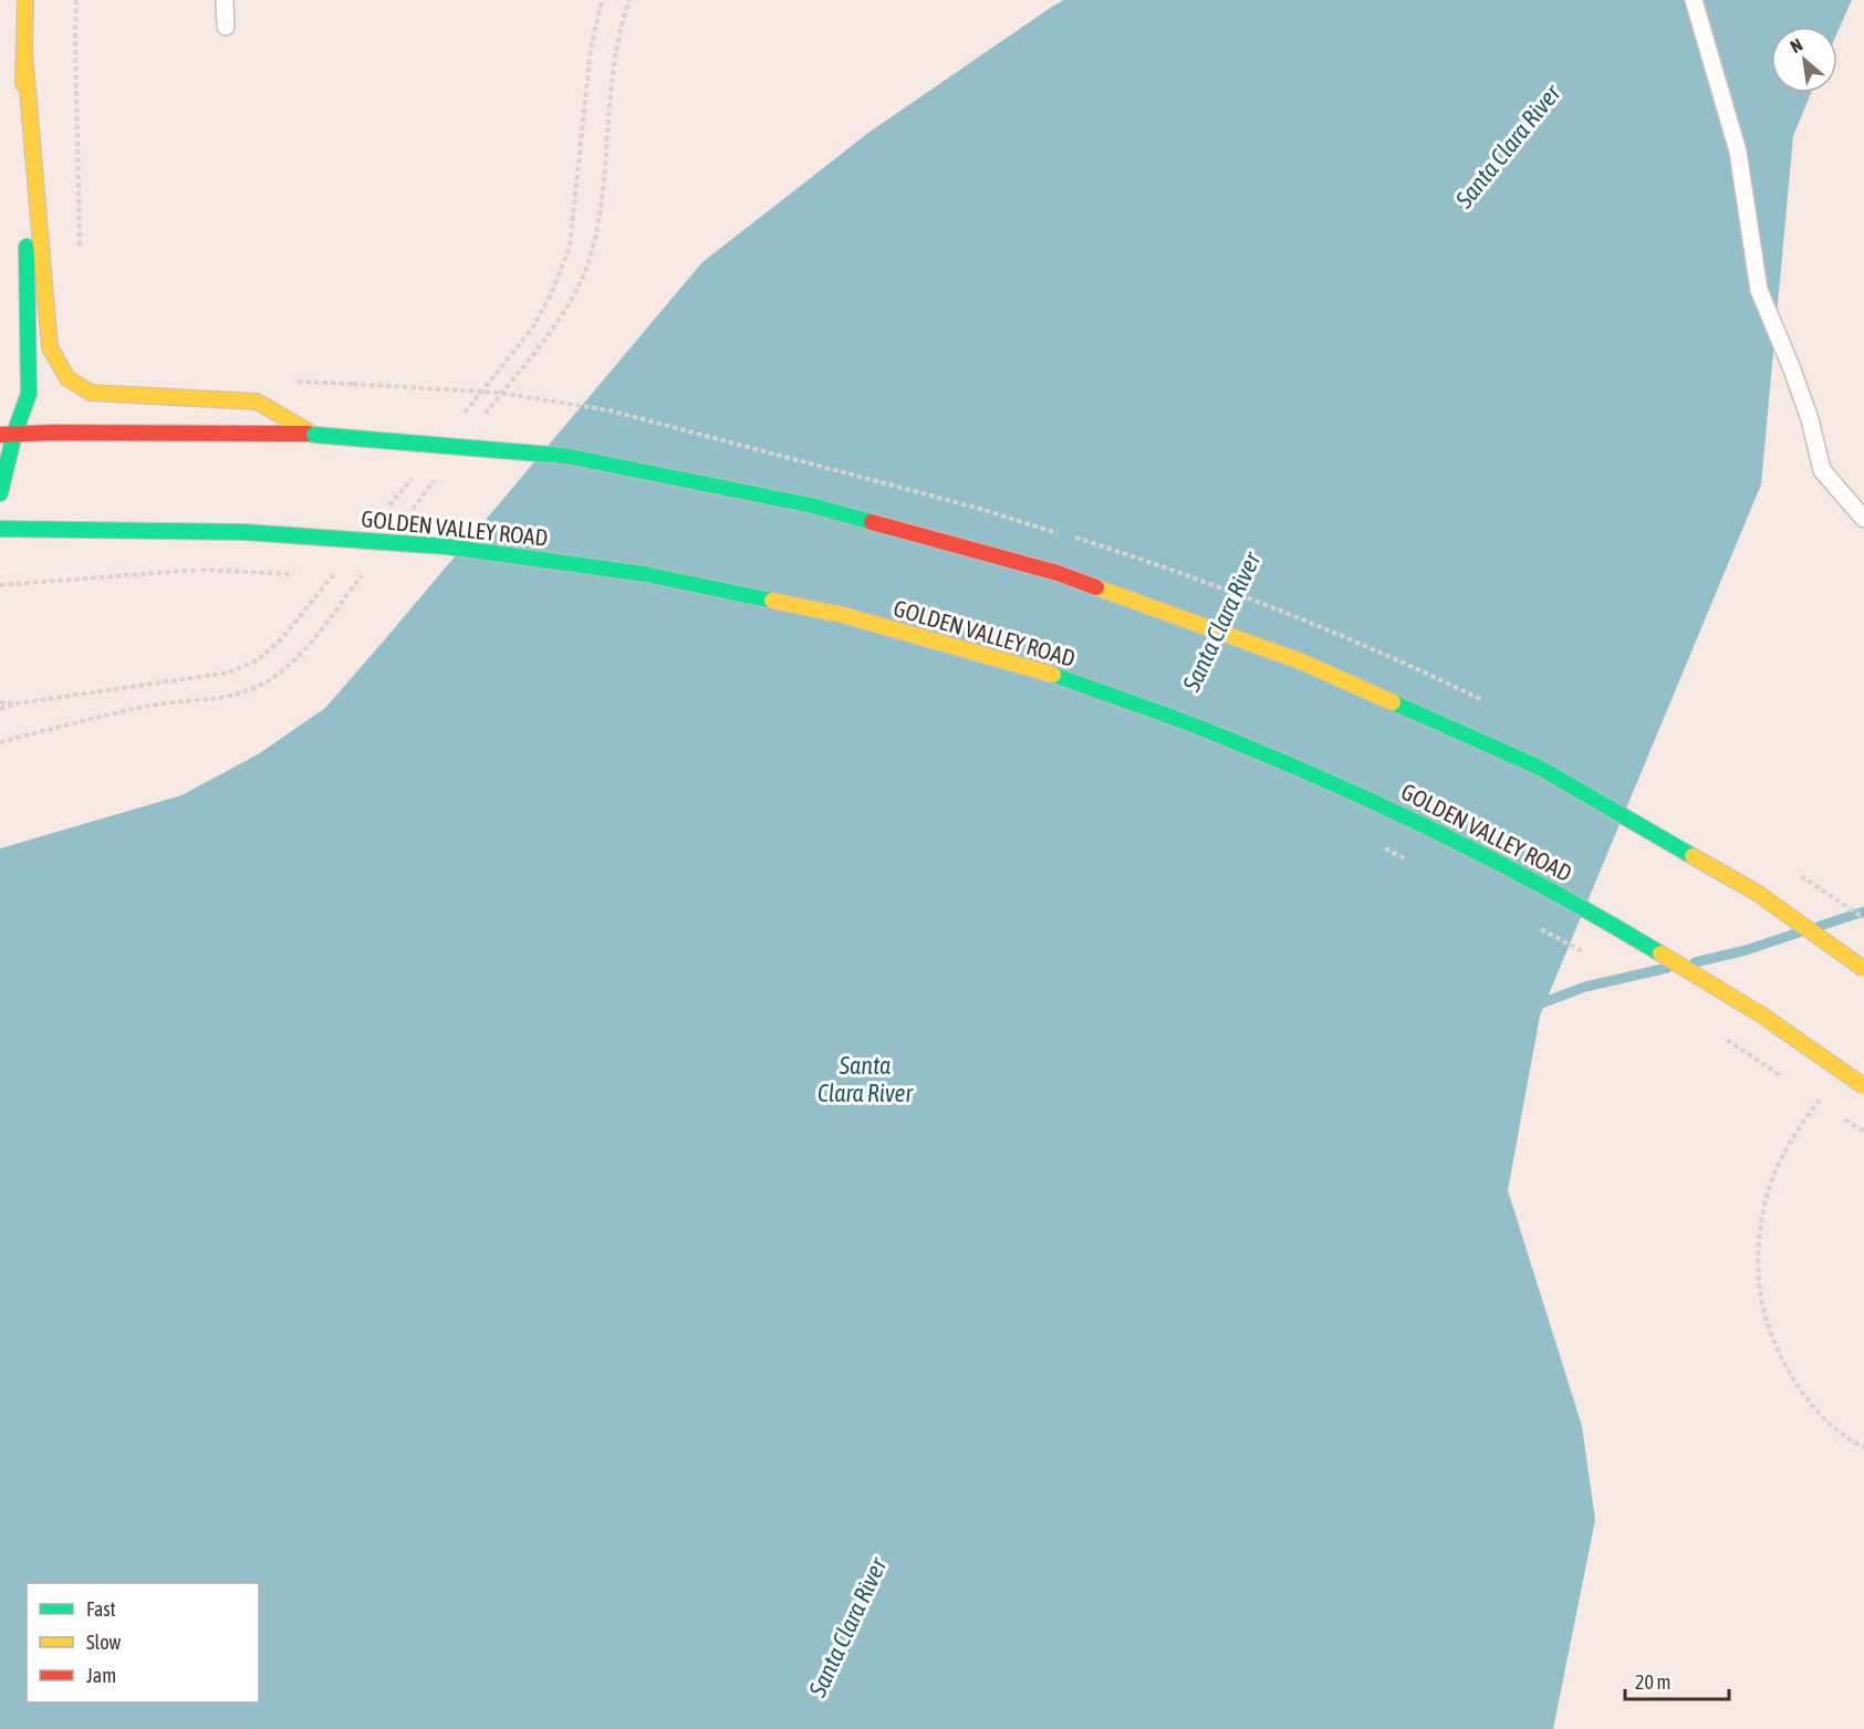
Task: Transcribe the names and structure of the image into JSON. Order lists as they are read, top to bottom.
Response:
{
  "streets": {
    "main road": ["GOLDEN VALLEY ROAD"]
  },
  "water": ["Santa Clara River"],
  "legend": ["Fast", "Slow", "Jam"],
  "scale_bar": "20 m",
  "north": "top left"
}
